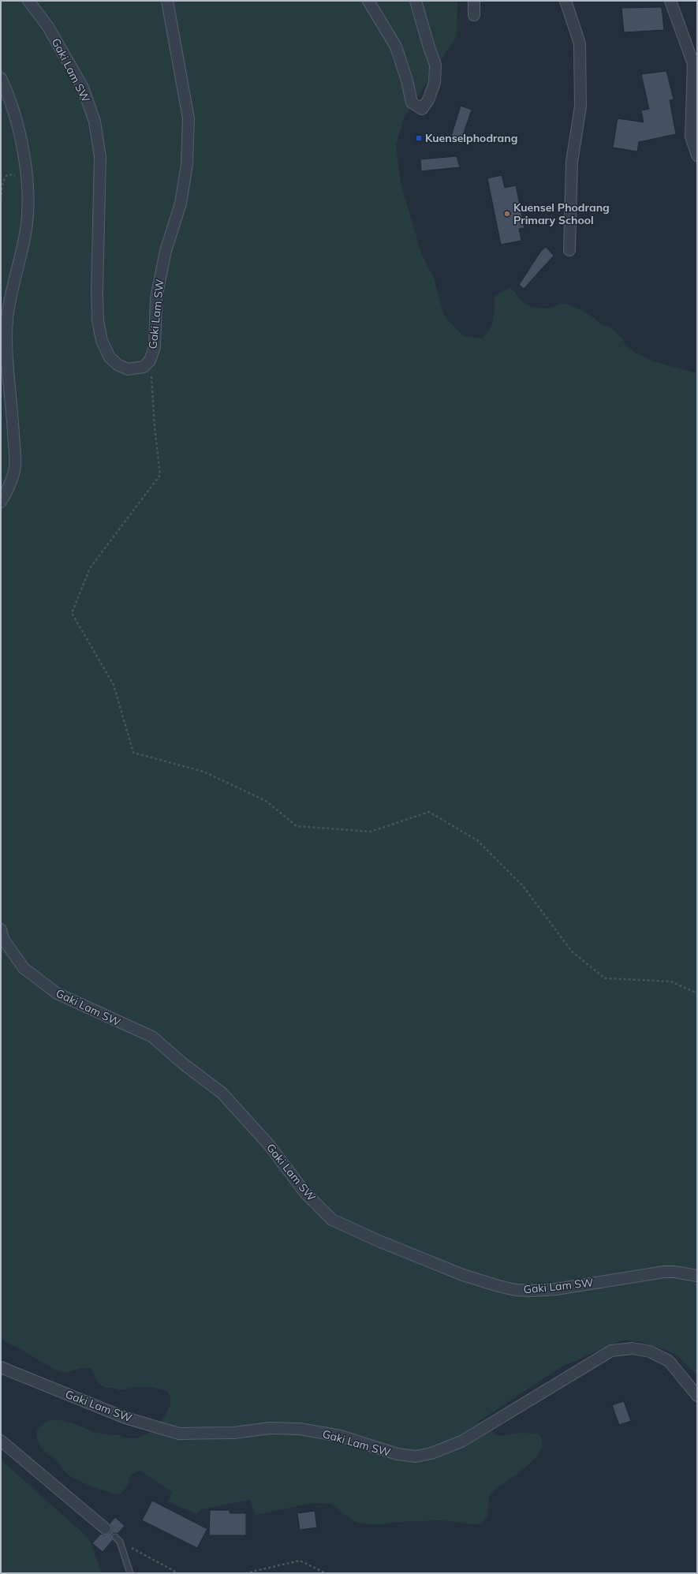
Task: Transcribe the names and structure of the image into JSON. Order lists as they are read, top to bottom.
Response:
{
  "streets": {
    "street": ["Gaki Lam SW"]
  },
  "places": {
    "transit": ["Kuenselphodrang"],
    "other": ["Kuensel Phodrang Primary School"]
  }
}
